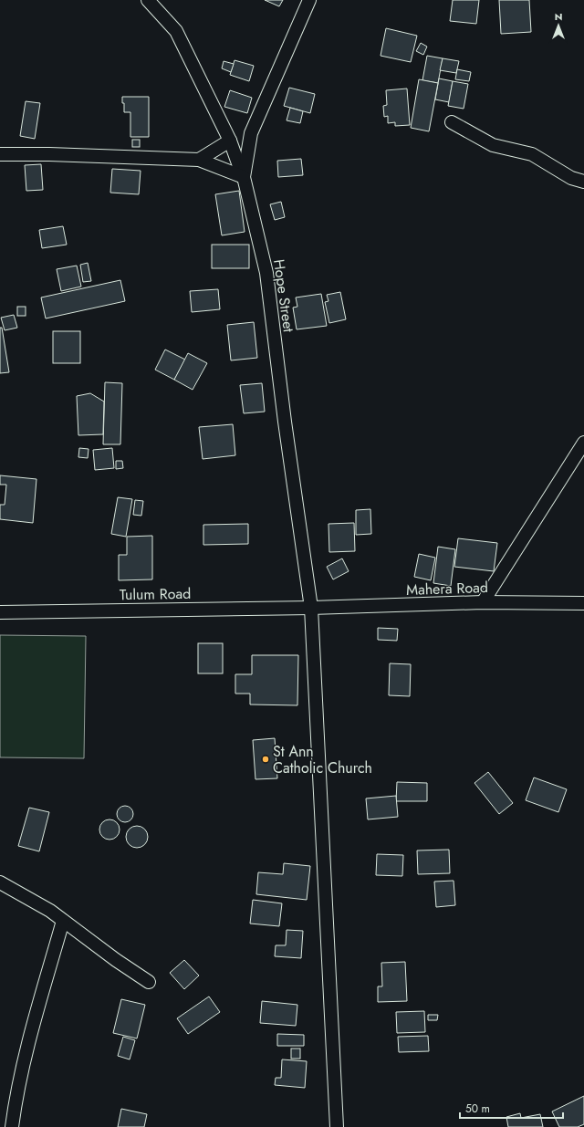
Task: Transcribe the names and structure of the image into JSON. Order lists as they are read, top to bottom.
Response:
{
  "streets": {
    "street": ["Hope Street", "Mahera Road", "Tulum Road"]
  },
  "crossings": [
    ["Hope Street", "Mahera Road"],
    ["Hope Street", "Tulum Road"],
    ["Mahera Road", "Tulum Road"]
  ],
  "places": ["St Ann Catholic Church"],
  "scale_bar": "50 m",
  "north": "top"
}
